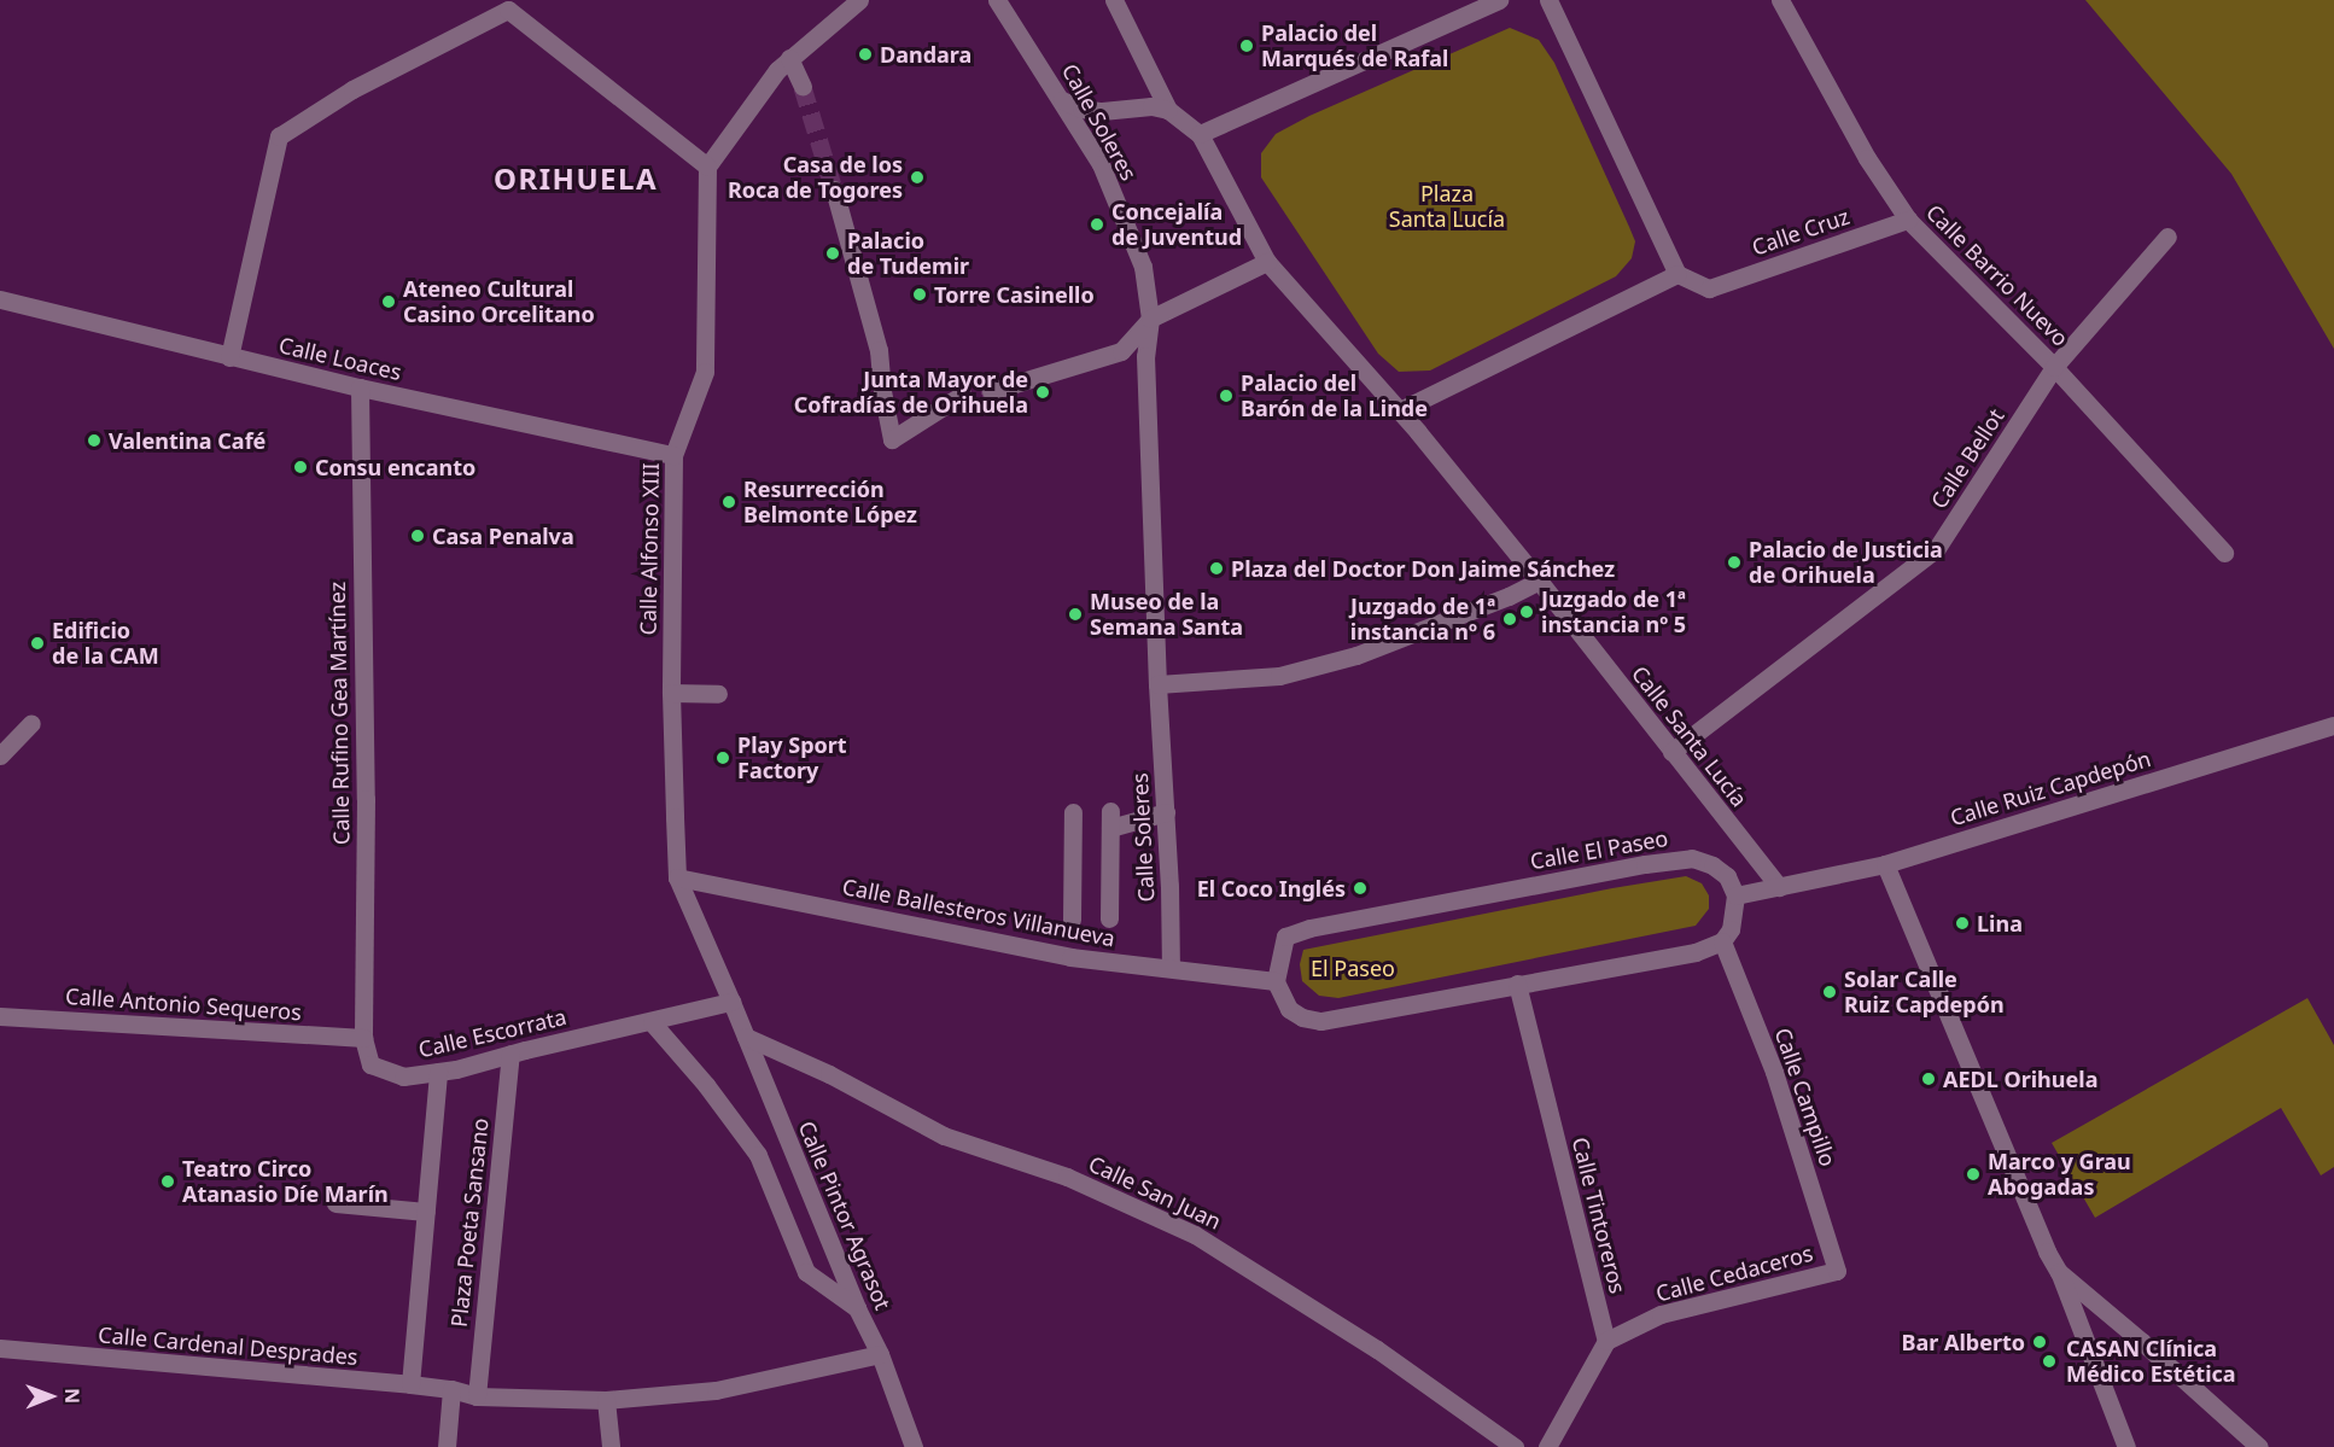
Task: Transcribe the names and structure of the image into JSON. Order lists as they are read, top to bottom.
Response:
{
  "streets": {
    "street": [
      "Calle Soleres",
      "Calle Cruz",
      "Calle Barrio Nuevo",
      "Calle Loaces",
      "Calle Bellot",
      "Calle Alfonso XIII",
      "Calle Rufino Gea Martínez",
      "Calle Santa Lucía",
      "Calle Ruiz Capdepón",
      "Calle El Paseo",
      "Calle Ballesteros Villanueva",
      "Calle Antonio Sequeros",
      "Calle Escorrata",
      "Calle Campillo",
      "Calle San Juan",
      "Calle Pintor Agrasot",
      "Calle Tintoreros",
      "Plaza Poeta Sansano",
      "Calle Cedaceros",
      "Calle Cardenal Desprades"
    ]
  },
  "crossings": [
    ["Calle Soleres", "Calle Ballesteros Villanueva"],
    ["Calle Cruz", "Calle Barrio Nuevo"],
    ["Calle Barrio Nuevo", "Calle Bellot"],
    ["Calle Loaces", "Calle Alfonso XIII"],
    ["Calle Loaces", "Calle Rufino Gea Martínez"],
    ["Calle Bellot", "Calle Santa Lucía"],
    ["Calle Alfonso XIII", "Calle Ballesteros Villanueva"],
    ["Calle Alfonso XIII", "Calle Escorrata"],
    ["Calle Alfonso XIII", "Calle Pintor Agrasot"],
    ["Calle Rufino Gea Martínez", "Calle Antonio Sequeros"],
    ["Calle Rufino Gea Martínez", "Calle Escorrata"],
    ["Calle Santa Lucía", "Calle Ruiz Capdepón"],
    ["Calle Ruiz Capdepón", "Calle El Paseo"],
    ["Calle El Paseo", "Calle Ballesteros Villanueva"],
    ["Calle Antonio Sequeros", "Calle Escorrata"],
    ["Calle Escorrata", "Calle Pintor Agrasot"],
    ["Calle Escorrata", "Plaza Poeta Sansano"],
    ["Calle Campillo", "Calle Cedaceros"],
    ["Calle San Juan", "Calle Pintor Agrasot"],
    ["Calle Pintor Agrasot", "Calle Cardenal Desprades"],
    ["Calle Tintoreros", "Calle Cedaceros"],
    ["Plaza Poeta Sansano", "Calle Cardenal Desprades"]
  ],
  "districts": ["ORIHUELA"],
  "parks": ["Plaza Santa Lucía", "El Paseo"],
  "places": [
    "Palacio del Marqués de Rafal",
    "Dandara",
    "Casa de los Roca de Togores",
    "Concejalía de Juventud",
    "Palacio de Tudemir",
    "Torre Casinello",
    "Ateneo Cultural Casino Orcelitano",
    "Junta Mayor de Cofradías de Orihuela",
    "Palacio del Barón de la Linde",
    "Valentina Café",
    "Consu encanto",
    "Resurrección Belmonte López",
    "Casa Penalva",
    "Palacio de Justicia de Orihuela",
    "Plaza del Doctor Don Jaime Sánchez",
    "Juzgado de 1ª instancia nº 5",
    "Museo de la Semana Santa",
    "Juzgado de 1ª instancia nº 6",
    "Edificio de la CAM",
    "Play Sport Factory",
    "El Coco Inglés",
    "Lina",
    "Solar Calle Ruiz Capdepón",
    "AEDL Orihuela",
    "Marco y Grau Abogadas",
    "Teatro Circo Atanasio Díe Marín",
    "Bar Alberto",
    "CASAN Clínica Médico Estética"
  ],
  "north": "right"
}
